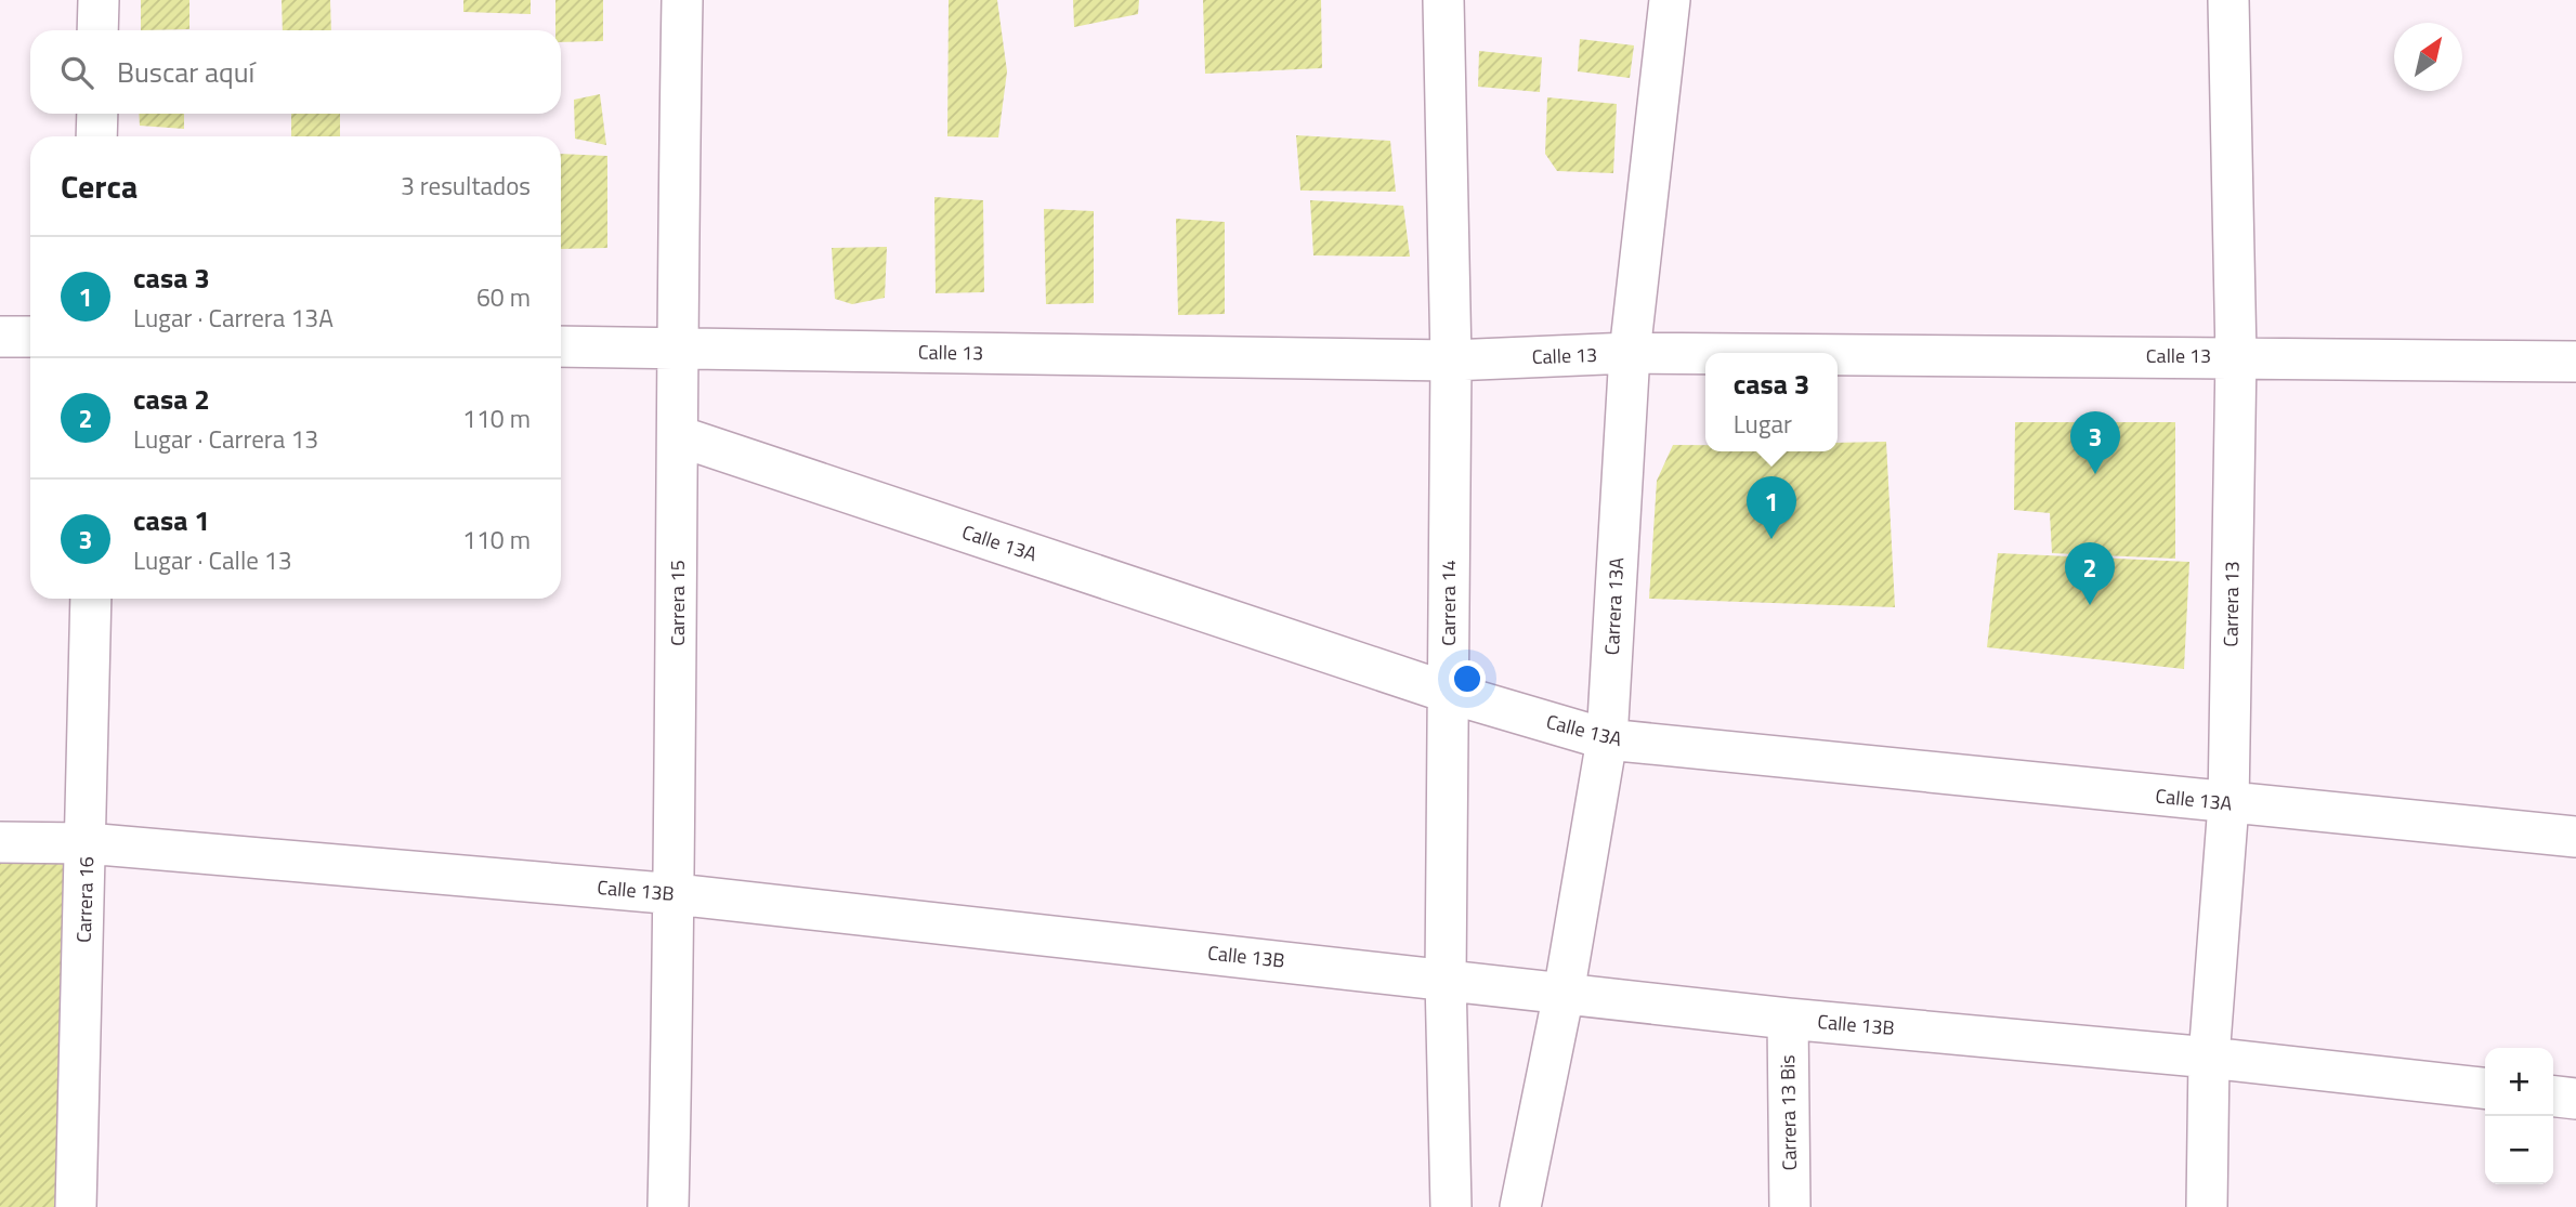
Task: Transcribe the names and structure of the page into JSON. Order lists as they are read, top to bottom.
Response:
{
  "streets": {
    "street": [
      "Calle 13",
      "Calle 13A",
      "Carrera 15",
      "Carrera 14",
      "Carrera 13",
      "Carrera 13A",
      "Calle 13B",
      "Carrera 16",
      "Carrera 13 Bis"
    ]
  },
  "crossings": [
    ["Calle 13", "Carrera 15"],
    ["Calle 13", "Carrera 14"],
    ["Calle 13", "Carrera 13"],
    ["Calle 13", "Carrera 13A"],
    ["Calle 13A", "Carrera 15"],
    ["Calle 13A", "Carrera 14"],
    ["Calle 13A", "Carrera 13"],
    ["Calle 13A", "Carrera 13A"],
    ["Carrera 15", "Calle 13B"],
    ["Carrera 14", "Calle 13B"],
    ["Carrera 13", "Calle 13B"],
    ["Carrera 13A", "Calle 13B"],
    ["Calle 13B", "Carrera 16"],
    ["Calle 13B", "Carrera 13 Bis"]
  ],
  "north": "top right",
  "page": {
    "search": "Buscar aquí",
    "heading": ["Cerca", "3 resultados"],
    "list": [
      {
        "mark": "1",
        "name": "casa 3",
        "note": "Lugar · Carrera 13A",
        "value": "60 m"
      },
      {
        "mark": "2",
        "name": "casa 2",
        "note": "Lugar · Carrera 13",
        "value": "110 m"
      },
      {
        "mark": "3",
        "name": "casa 1",
        "note": "Lugar · Calle 13",
        "value": "110 m"
      }
    ],
    "popup": ["casa 3", "Lugar"],
    "pins": ["3", "1", "2"],
    "map_buttons": ["+", "−"]
  }
}
